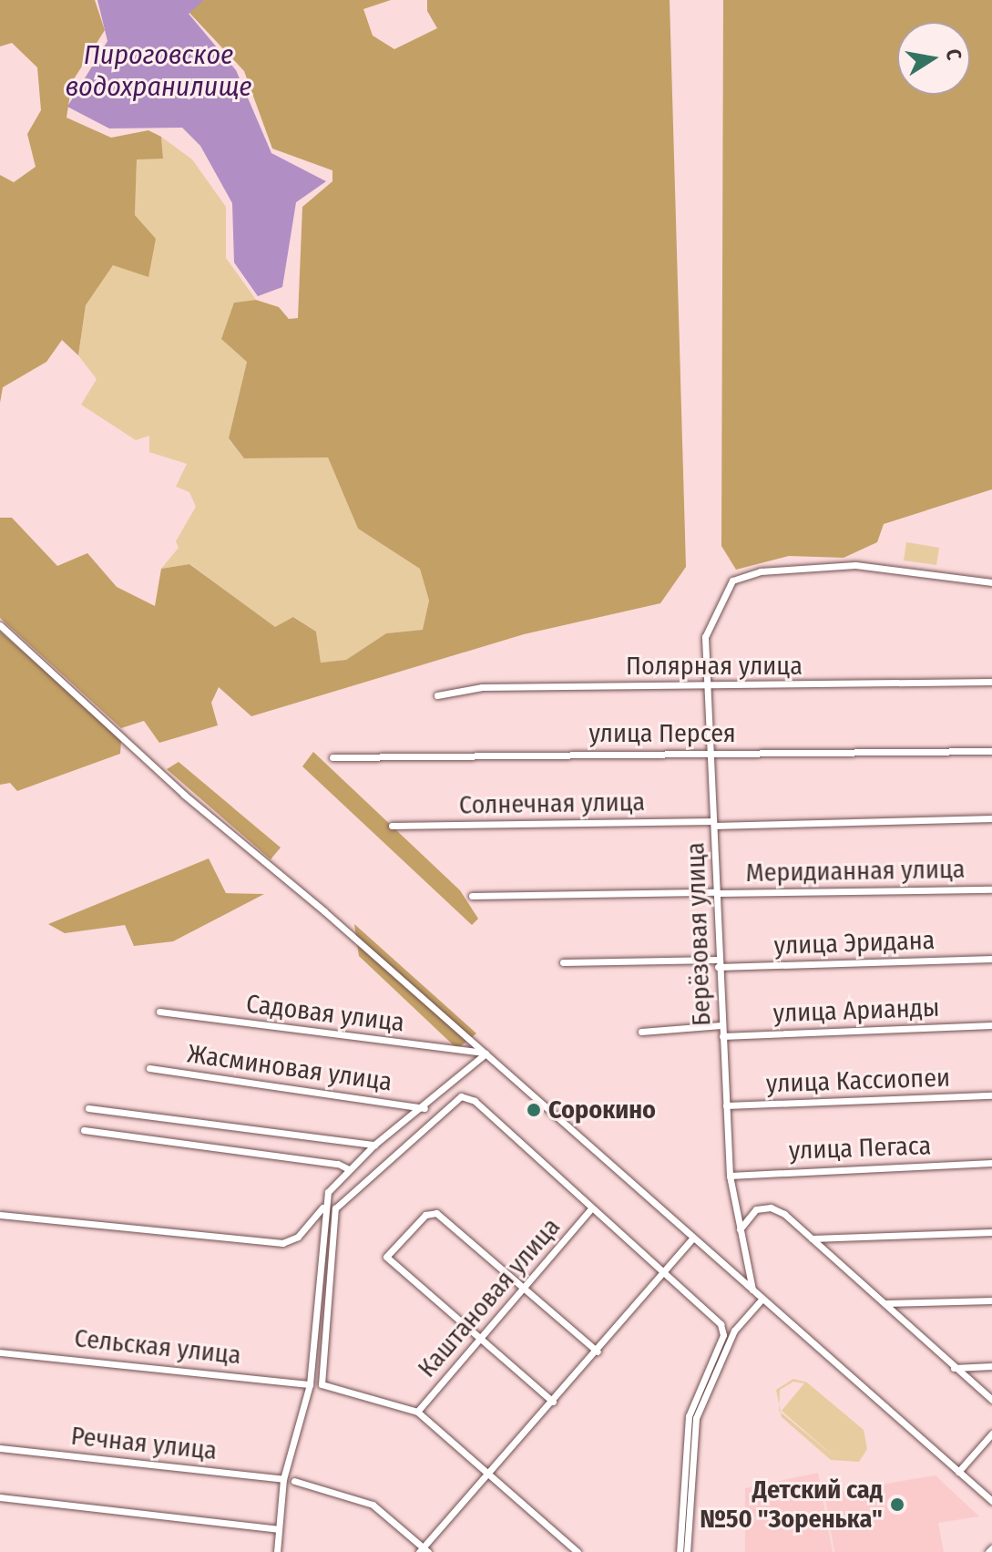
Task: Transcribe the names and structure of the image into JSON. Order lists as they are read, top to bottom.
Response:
{
  "streets": {
    "street": [
      "Полярная улица",
      "улица Персея",
      "Солнечная улица",
      "Меридианная улица",
      "Берёзовая улица",
      "улица Эридана",
      "улица Арианды",
      "Садовая улица",
      "Жасминовая улица",
      "улица Кассиопеи",
      "улица Пегаса",
      "Каштановая улица",
      "Сельская улица",
      "Речная улица"
    ]
  },
  "crossings": [
    ["Полярная улица", "Берёзовая улица"],
    ["улица Персея", "Берёзовая улица"],
    ["Солнечная улица", "Берёзовая улица"],
    ["Меридианная улица", "Берёзовая улица"],
    ["Берёзовая улица", "улица Эридана"],
    ["Берёзовая улица", "улица Арианды"],
    ["Берёзовая улица", "улица Кассиопеи"],
    ["Берёзовая улица", "улица Пегаса"]
  ],
  "water": ["Пироговское водохранилище"],
  "places": ["Сорокино", "Детский сад №50 \"Зоренька\""],
  "north": "right"
}
